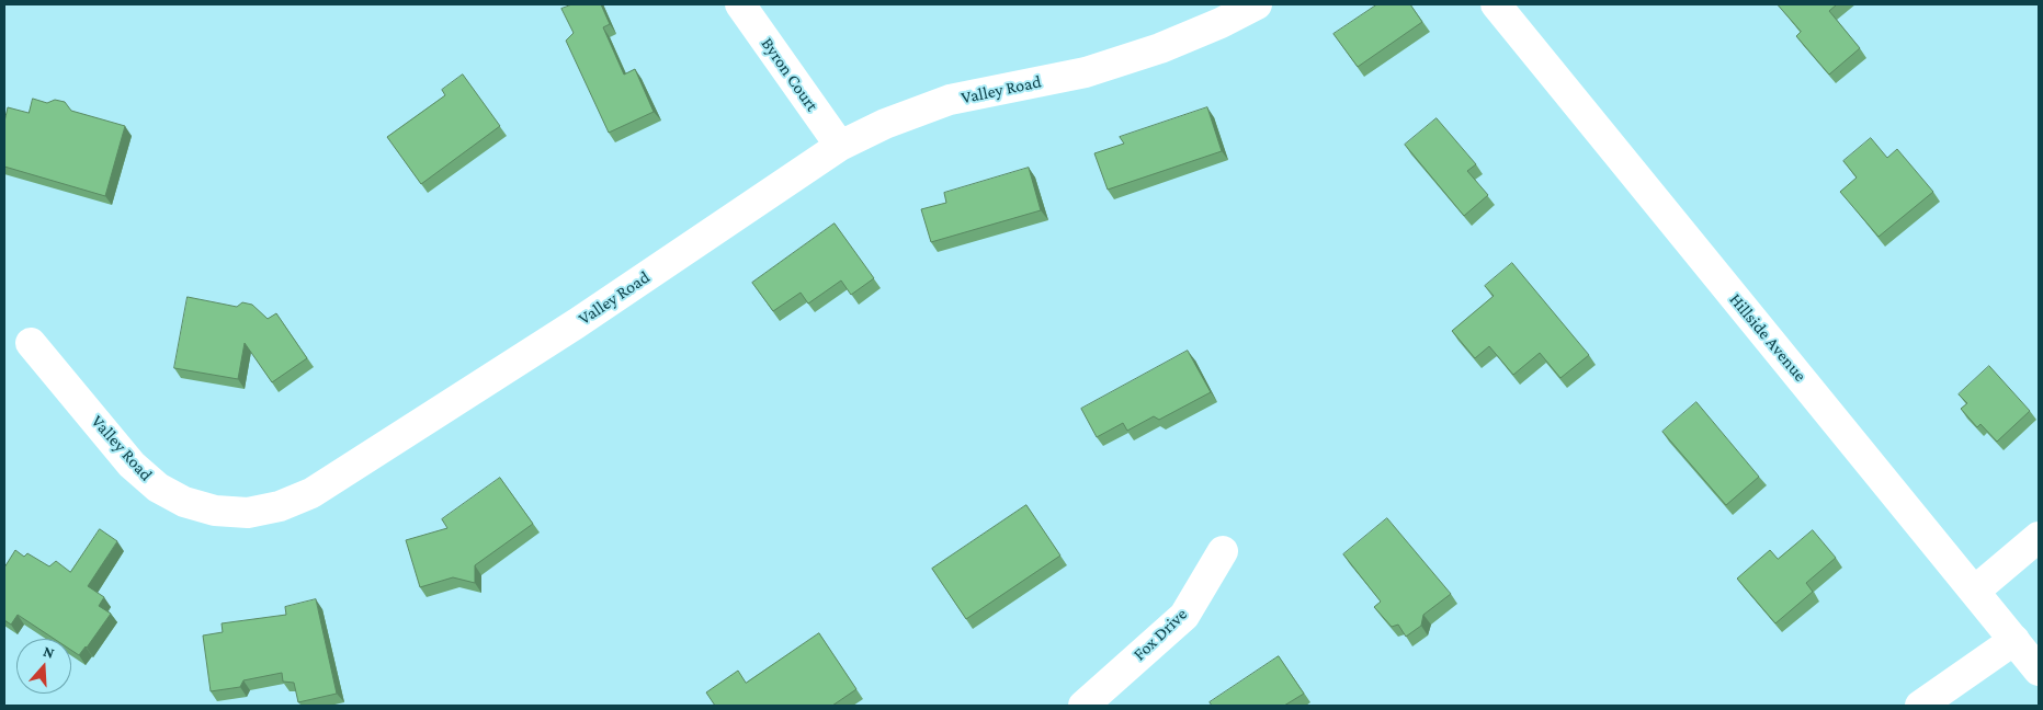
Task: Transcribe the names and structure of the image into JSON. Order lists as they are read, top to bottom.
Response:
{
  "streets": {
    "street": [
      "Byron Court",
      "Valley Road",
      "Hillside Avenue",
      "Fox Drive"
    ]
  },
  "crossings": [
    ["Byron Court", "Valley Road"]
  ],
  "north": "top"
}
